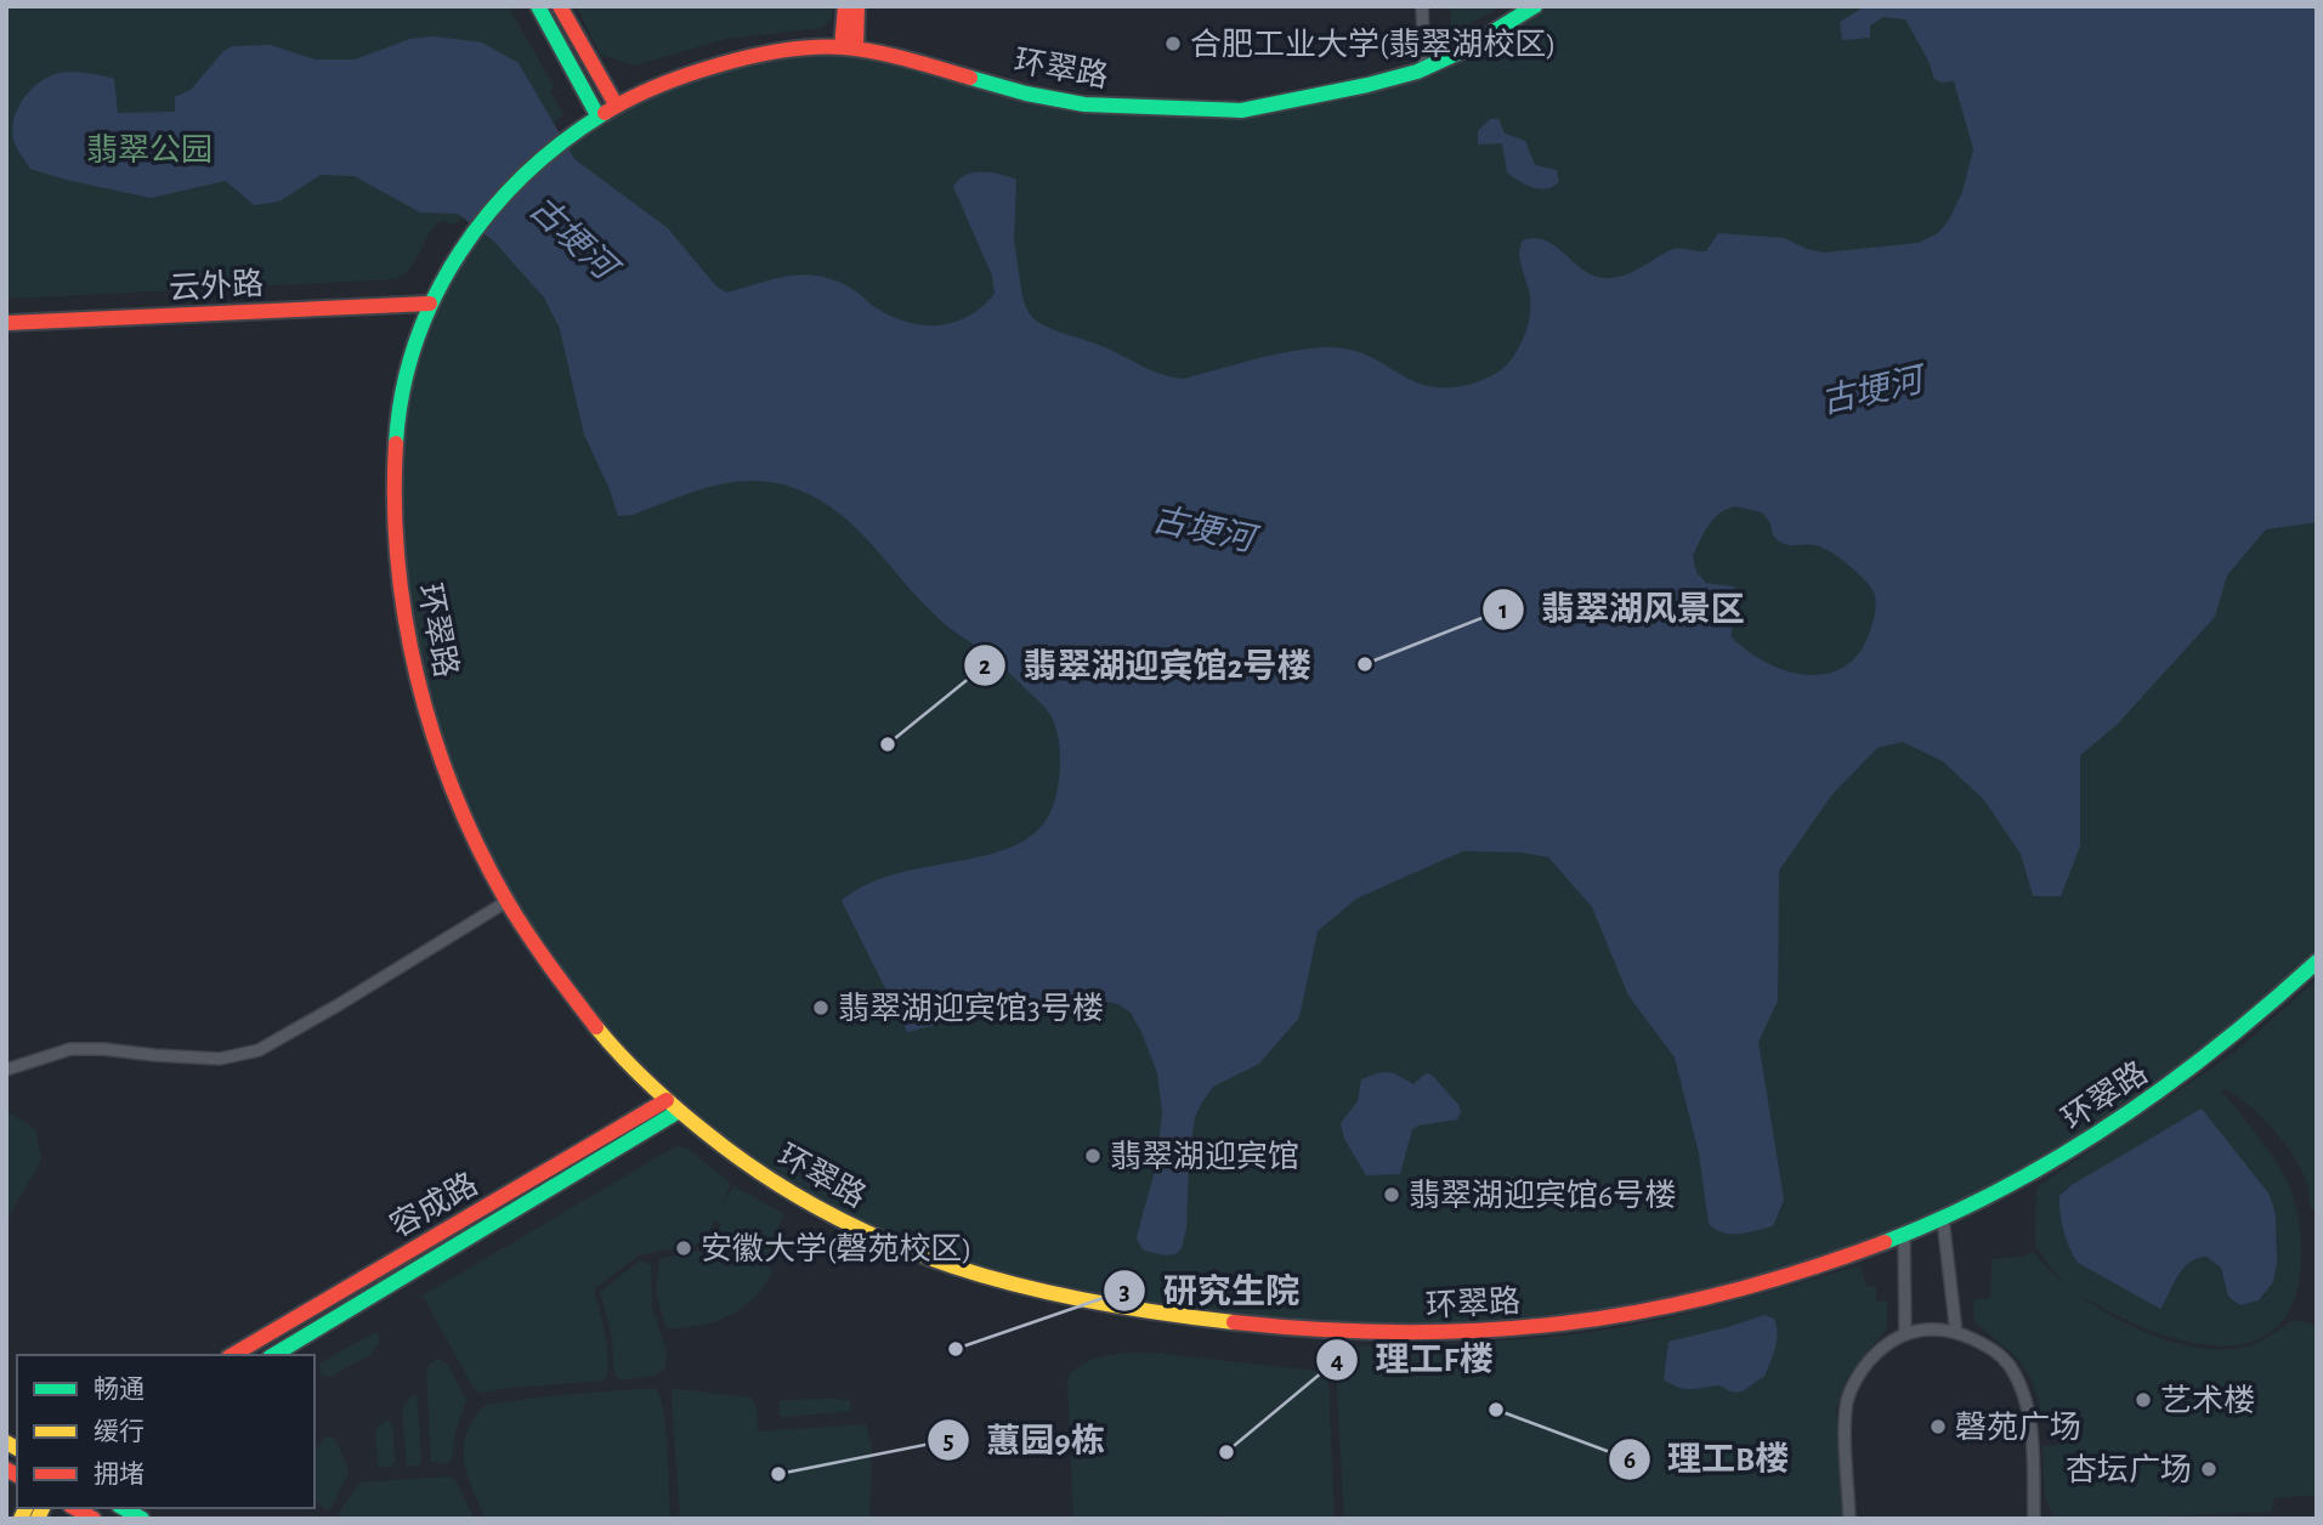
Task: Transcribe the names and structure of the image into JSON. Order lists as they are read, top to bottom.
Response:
{
  "streets": {
    "street": ["环翠路", "云外路", "容成路"]
  },
  "crossings": [
    ["环翠路", "云外路"],
    ["环翠路", "容成路"]
  ],
  "water": ["古埂河"],
  "parks": ["翡翠公园"],
  "places": [
    "合肥工业大学(翡翠湖校区)",
    "翡翠湖风景区",
    "翡翠湖迎宾馆2号楼",
    "翡翠湖迎宾馆3号楼",
    "翡翠湖迎宾馆",
    "翡翠湖迎宾馆6号楼",
    "安徽大学(磬苑校区)",
    "研究生院",
    "艺术楼",
    "理工B楼",
    "磬苑广场",
    "理工F楼",
    "杏坛广场",
    "蕙园9栋"
  ],
  "legend": ["畅通", "缓行", "拥堵"]
}
